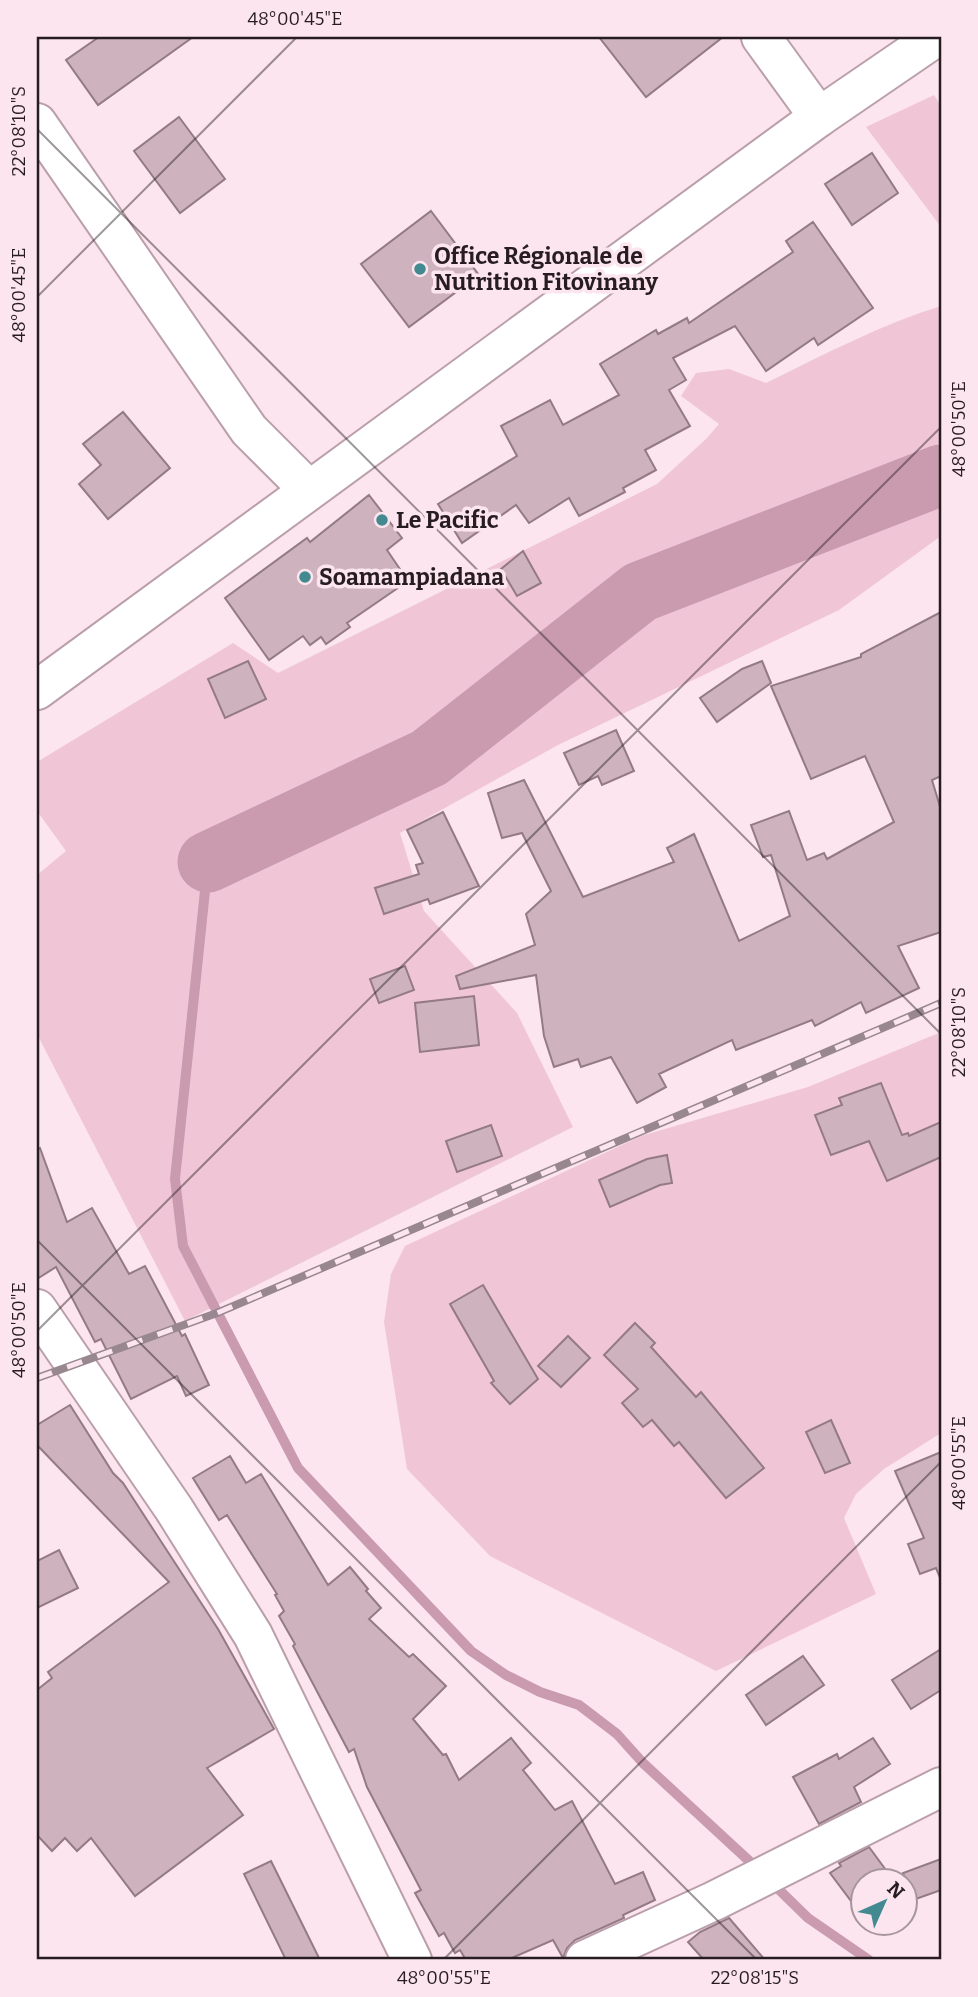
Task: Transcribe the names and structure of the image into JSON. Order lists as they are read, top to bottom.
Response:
{
  "places": ["Office Régionale de Nutrition Fitovinany", "Le Pacific", "Soamampiadana"],
  "north": "top right",
  "coordinates": [
    "48°00'45\"E",
    "22°08'10\"S",
    "48°00'50\"E",
    "48°00'55\"E",
    "22°08'15\"S"
  ]
}
